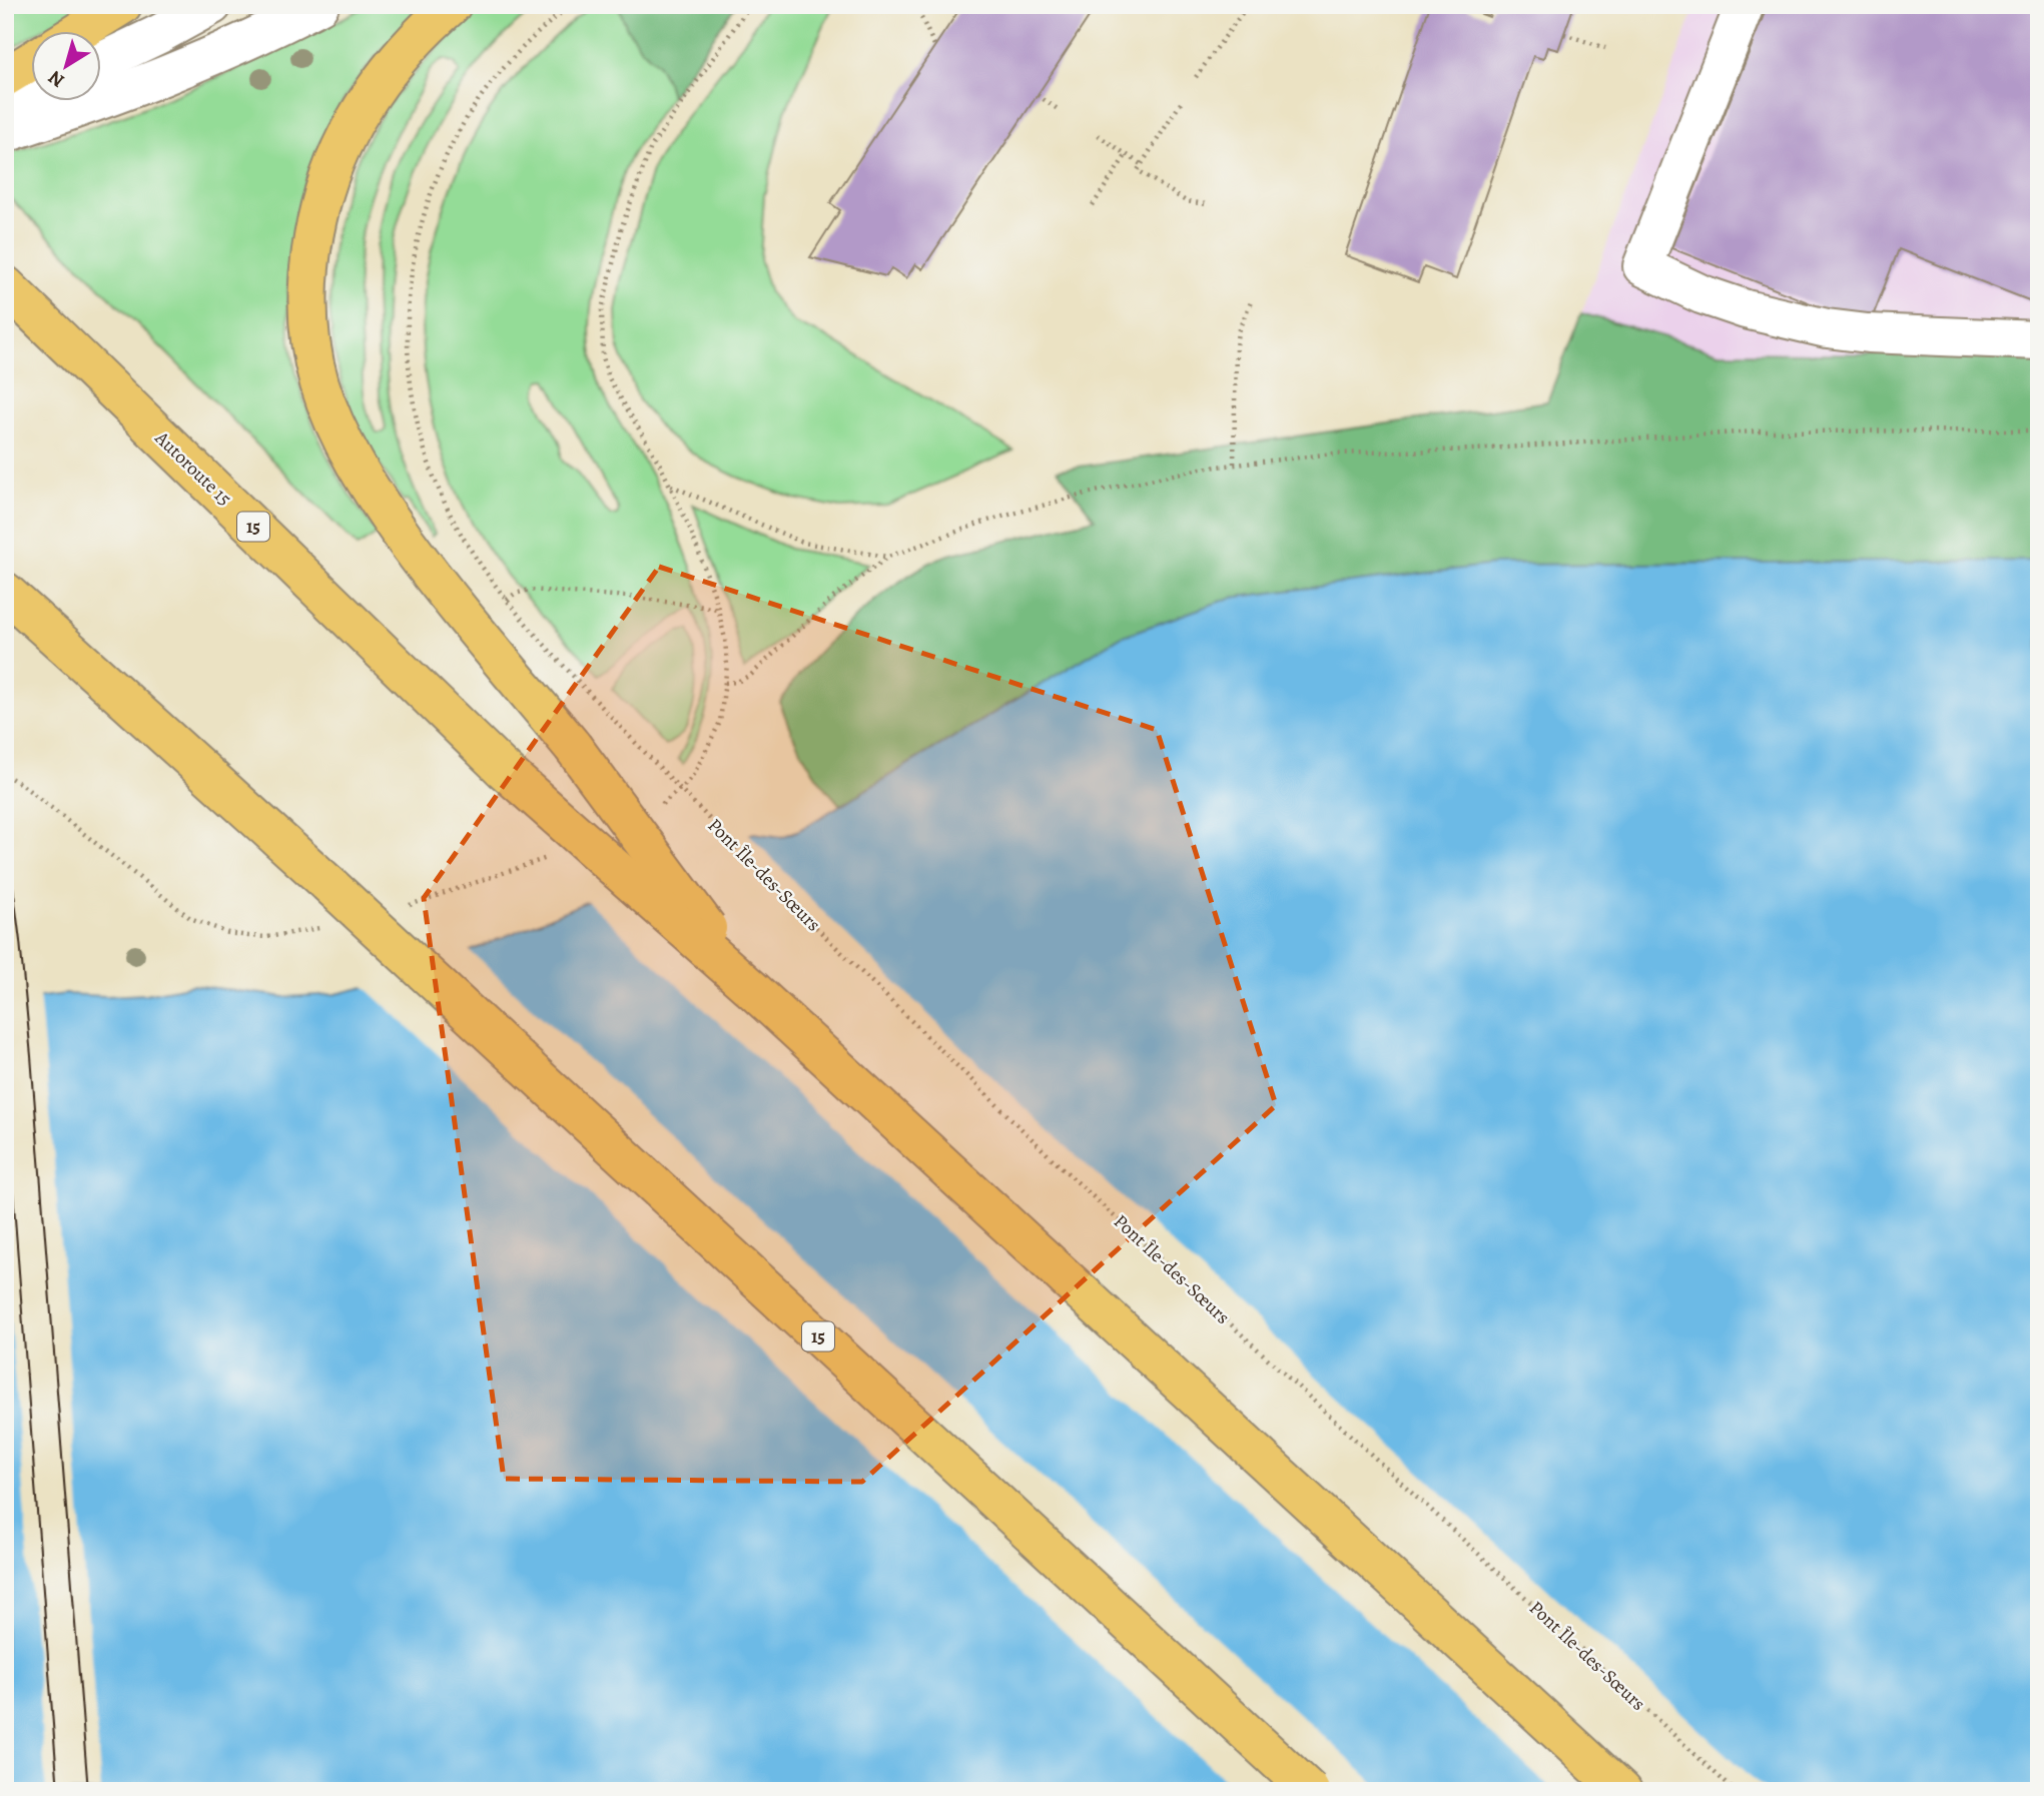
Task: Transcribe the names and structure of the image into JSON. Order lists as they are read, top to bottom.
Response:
{
  "streets": {
    "highway": ["Autoroute 15", "15"],
    "path": ["Pont Île-des-Sœurs"]
  },
  "crossings": [
    ["Autoroute 15", "15"]
  ],
  "north": "bottom left"
}
